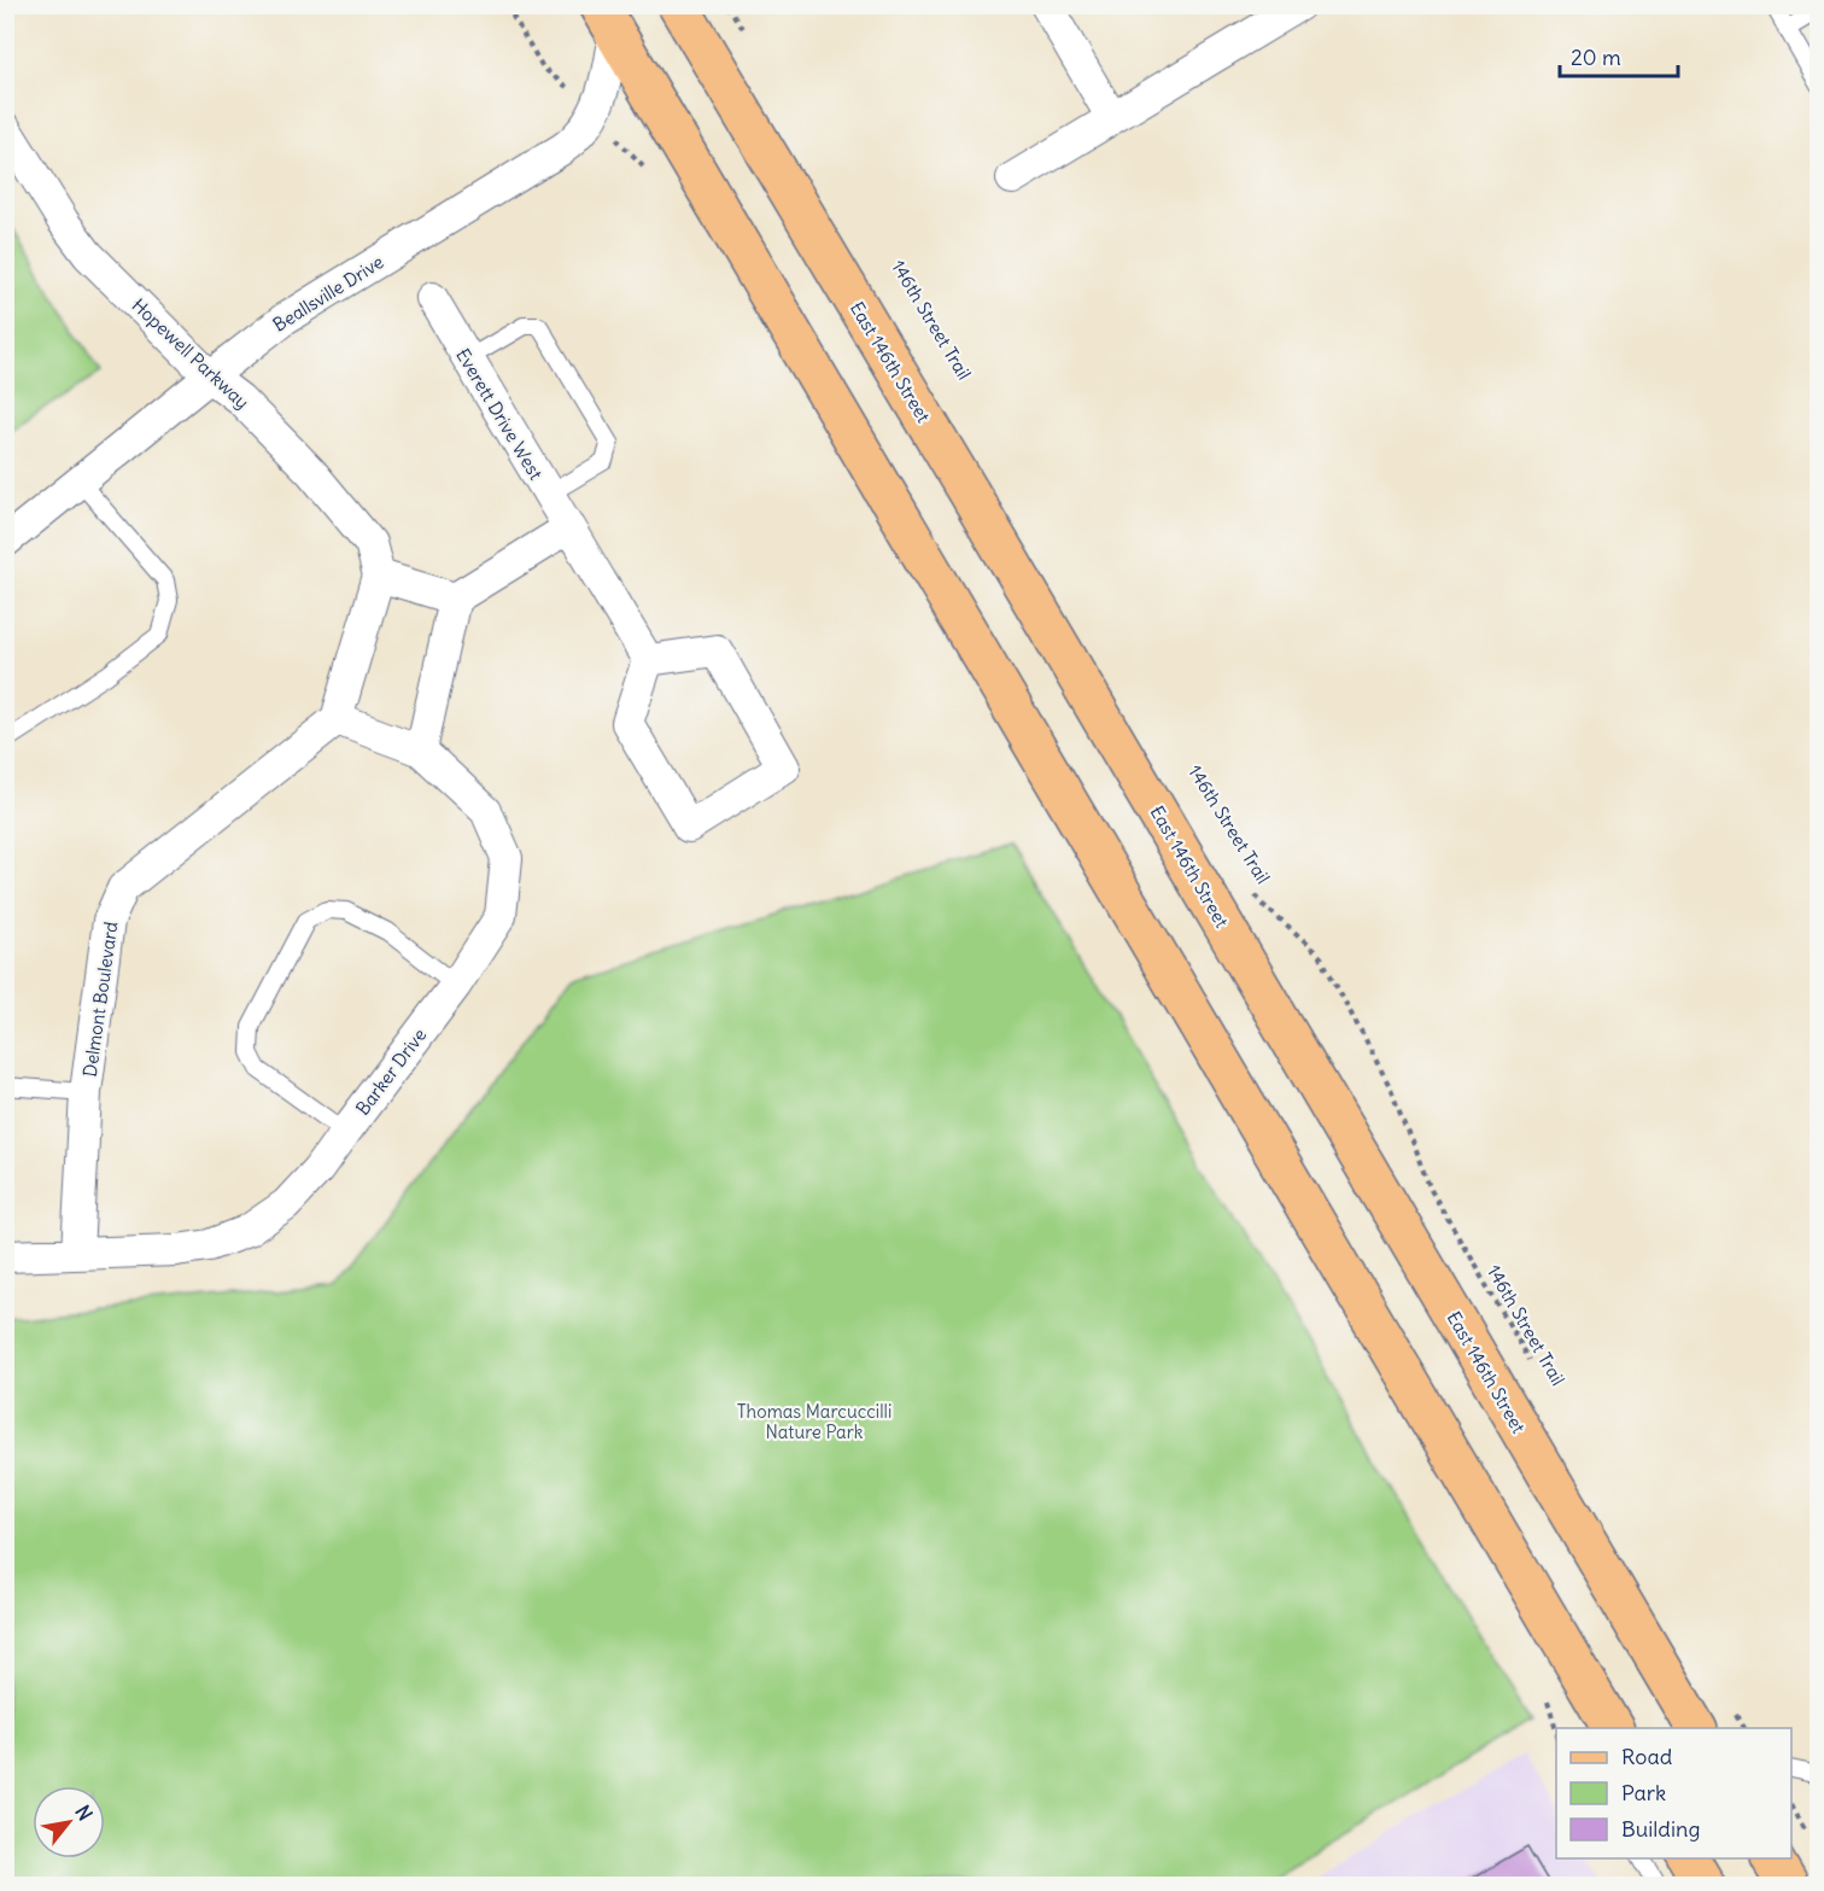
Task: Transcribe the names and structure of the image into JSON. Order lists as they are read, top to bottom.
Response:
{
  "streets": {
    "main road": ["East 146th Street"],
    "street": [
      "Beallsville Drive",
      "Hopewell Parkway",
      "Everett Drive West",
      "Delmont Boulevard",
      "Barker Drive"
    ],
    "path": ["146th Street Trail"]
  },
  "crossings": [
    ["Beallsville Drive", "Hopewell Parkway"],
    ["Delmont Boulevard", "Barker Drive"]
  ],
  "parks": ["Thomas Marcuccilli Nature Park"],
  "legend": ["Road", "Park", "Building"],
  "scale_bar": "20 m",
  "north": "top right"
}
